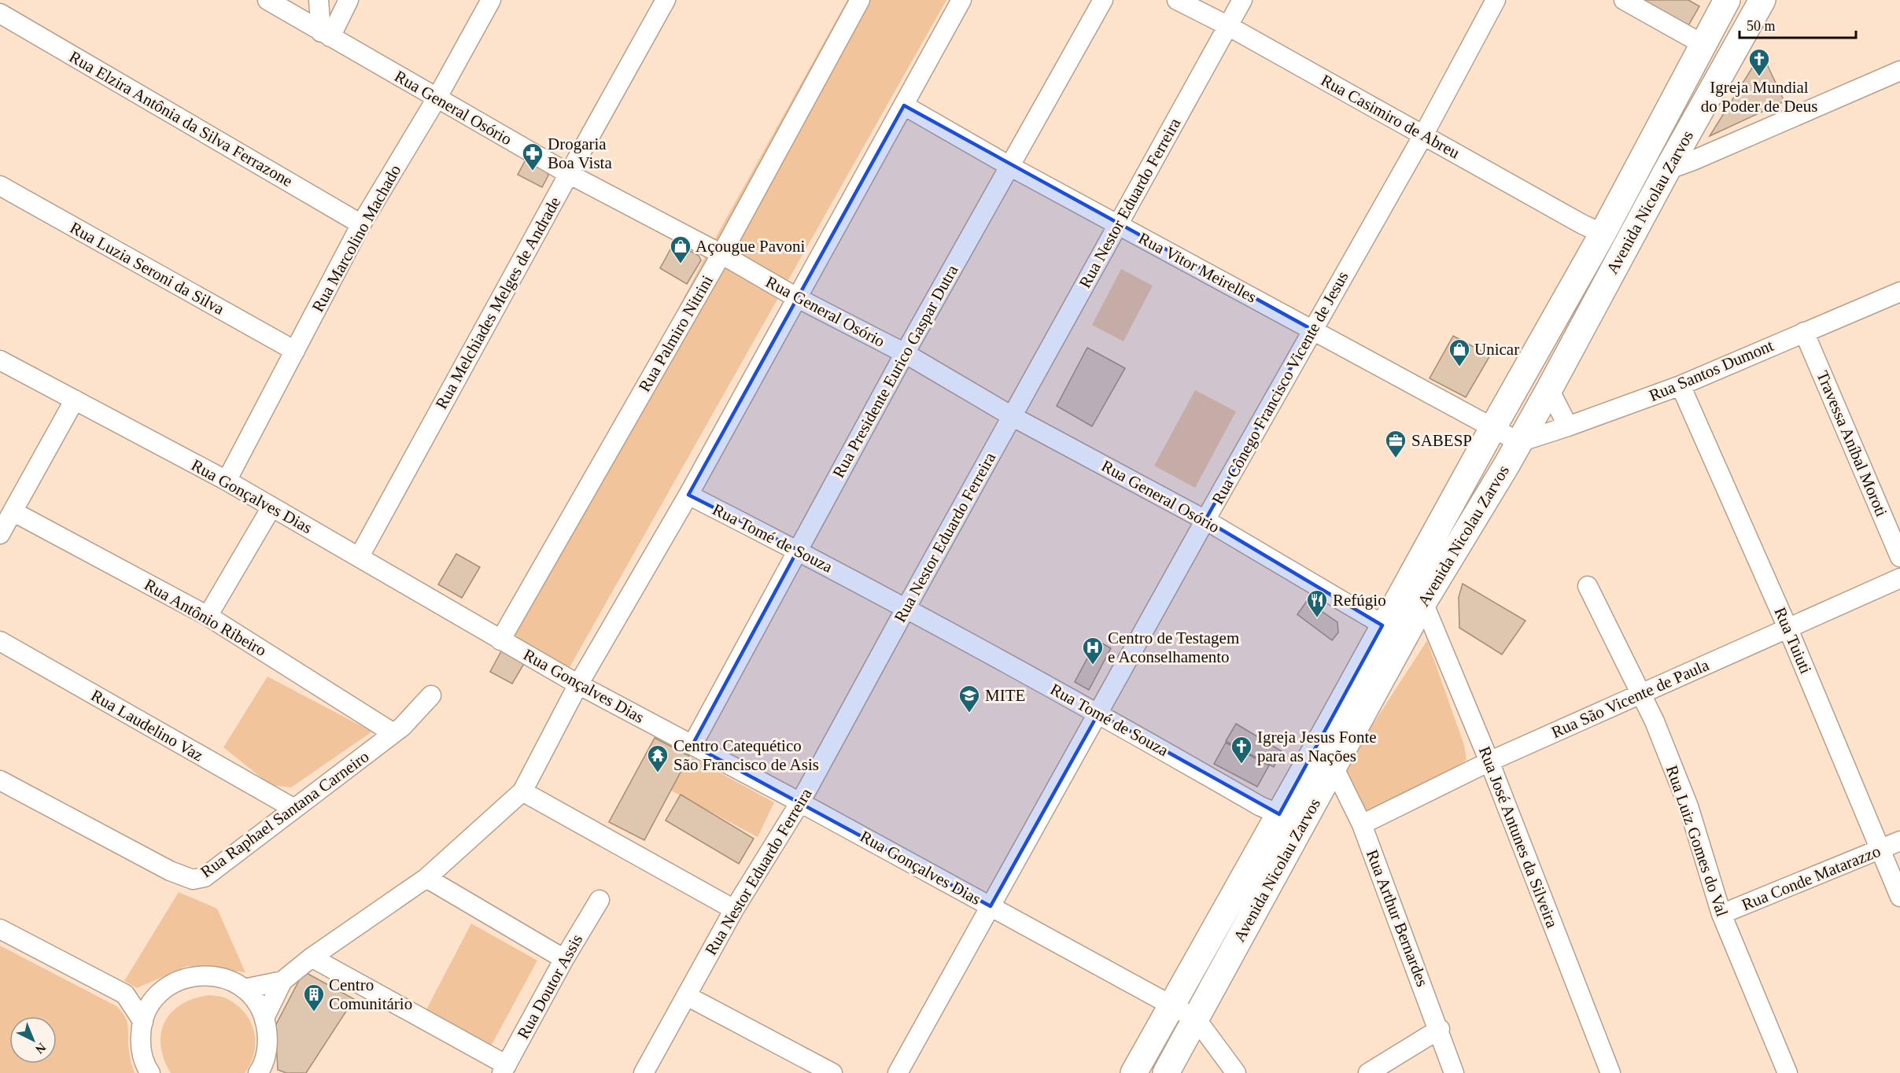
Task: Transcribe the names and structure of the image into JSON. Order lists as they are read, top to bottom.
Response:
{
  "streets": {
    "main road": ["Avenida Nicolau Zarvos"],
    "street": [
      "Rua General Osório",
      "Rua Casimiro de Abreu",
      "Rua Elzira Antônia da Silva Ferrazone",
      "Rua Nestor Eduardo Ferreira",
      "Rua Marcolino Machado",
      "Rua Vitor Meirelles",
      "Rua Luzia Seroni da Silva",
      "Rua Melchiades Melges de Andrade",
      "Rua Palmiro Nitrini",
      "Rua Santos Dumont",
      "Rua Presidente Eurico Gaspar Dutra",
      "Rua Cônego Francisco Vicente de Jesus",
      "Travessa Aníbal Moroti",
      "Rua Gonçalves Dias",
      "Rua Tomé de Souza",
      "Rua Antônio Ribeiro",
      "Rua Tuiuti",
      "Rua São Vicente de Paula",
      "Rua Laudelino Vaz",
      "Rua Raphael Santana Carneiro",
      "Rua José Antunes da Silveira",
      "Rua Luiz Gomes do Val",
      "Rua Conde Matarazzo",
      "Rua Arthur Bernardes",
      "Rua Doutor Assis"
    ]
  },
  "crossings": [
    ["Rua General Osório", "Avenida Nicolau Zarvos"],
    ["Rua General Osório", "Rua Nestor Eduardo Ferreira"],
    ["Rua General Osório", "Rua Marcolino Machado"],
    ["Rua General Osório", "Rua Melchiades Melges de Andrade"],
    ["Rua General Osório", "Rua Palmiro Nitrini"],
    ["Rua General Osório", "Rua Presidente Eurico Gaspar Dutra"],
    ["Rua General Osório", "Rua Cônego Francisco Vicente de Jesus"],
    ["Rua Casimiro de Abreu", "Avenida Nicolau Zarvos"],
    ["Rua Casimiro de Abreu", "Rua Nestor Eduardo Ferreira"],
    ["Rua Casimiro de Abreu", "Rua Cônego Francisco Vicente de Jesus"],
    ["Rua Elzira Antônia da Silva Ferrazone", "Rua Marcolino Machado"],
    ["Avenida Nicolau Zarvos", "Rua Vitor Meirelles"],
    ["Avenida Nicolau Zarvos", "Rua Santos Dumont"],
    ["Avenida Nicolau Zarvos", "Rua Gonçalves Dias"],
    ["Avenida Nicolau Zarvos", "Rua Tomé de Souza"],
    ["Avenida Nicolau Zarvos", "Rua José Antunes da Silveira"],
    ["Avenida Nicolau Zarvos", "Rua Arthur Bernardes"],
    ["Rua Nestor Eduardo Ferreira", "Rua Vitor Meirelles"],
    ["Rua Nestor Eduardo Ferreira", "Rua Gonçalves Dias"],
    ["Rua Nestor Eduardo Ferreira", "Rua Tomé de Souza"],
    ["Rua Marcolino Machado", "Rua Luzia Seroni da Silva"],
    ["Rua Marcolino Machado", "Rua Gonçalves Dias"],
    ["Rua Vitor Meirelles", "Rua Santos Dumont"],
    ["Rua Vitor Meirelles", "Rua Presidente Eurico Gaspar Dutra"],
    ["Rua Vitor Meirelles", "Rua Cônego Francisco Vicente de Jesus"],
    ["Rua Melchiades Melges de Andrade", "Rua Gonçalves Dias"],
    ["Rua Palmiro Nitrini", "Rua Gonçalves Dias"],
    ["Rua Santos Dumont", "Travessa Aníbal Moroti"],
    ["Rua Santos Dumont", "Rua Tuiuti"],
    ["Rua Presidente Eurico Gaspar Dutra", "Rua Gonçalves Dias"],
    ["Rua Presidente Eurico Gaspar Dutra", "Rua Tomé de Souza"],
    ["Rua Cônego Francisco Vicente de Jesus", "Rua Gonçalves Dias"],
    ["Rua Cônego Francisco Vicente de Jesus", "Rua Tomé de Souza"],
    ["Rua Antônio Ribeiro", "Rua Raphael Santana Carneiro"],
    ["Rua Tuiuti", "Rua São Vicente de Paula"],
    ["Rua Tuiuti", "Rua Conde Matarazzo"],
    ["Rua São Vicente de Paula", "Rua José Antunes da Silveira"],
    ["Rua São Vicente de Paula", "Rua Luiz Gomes do Val"],
    ["Rua São Vicente de Paula", "Rua Arthur Bernardes"],
    ["Rua Laudelino Vaz", "Rua Raphael Santana Carneiro"],
    ["Rua Luiz Gomes do Val", "Rua Conde Matarazzo"]
  ],
  "places": {
    "church": ["Igreja Mundial do Poder de Deus", "Igreja Jesus Fonte para as Nações"],
    "pharmacy": ["Drogaria Boa Vista"],
    "shop": ["Açougue Pavoni", "Unicar"],
    "office": ["SABESP"],
    "restaurant": ["Refúgio"],
    "hospital": ["Centro de Testagem e Aconselhamento"],
    "school or university": ["MITE"],
    "temple": ["Centro Catequético São Francisco de Asis"],
    "building": ["Centro Comunitário"]
  },
  "scale_bar": "50 m",
  "north": "bottom right"
}
